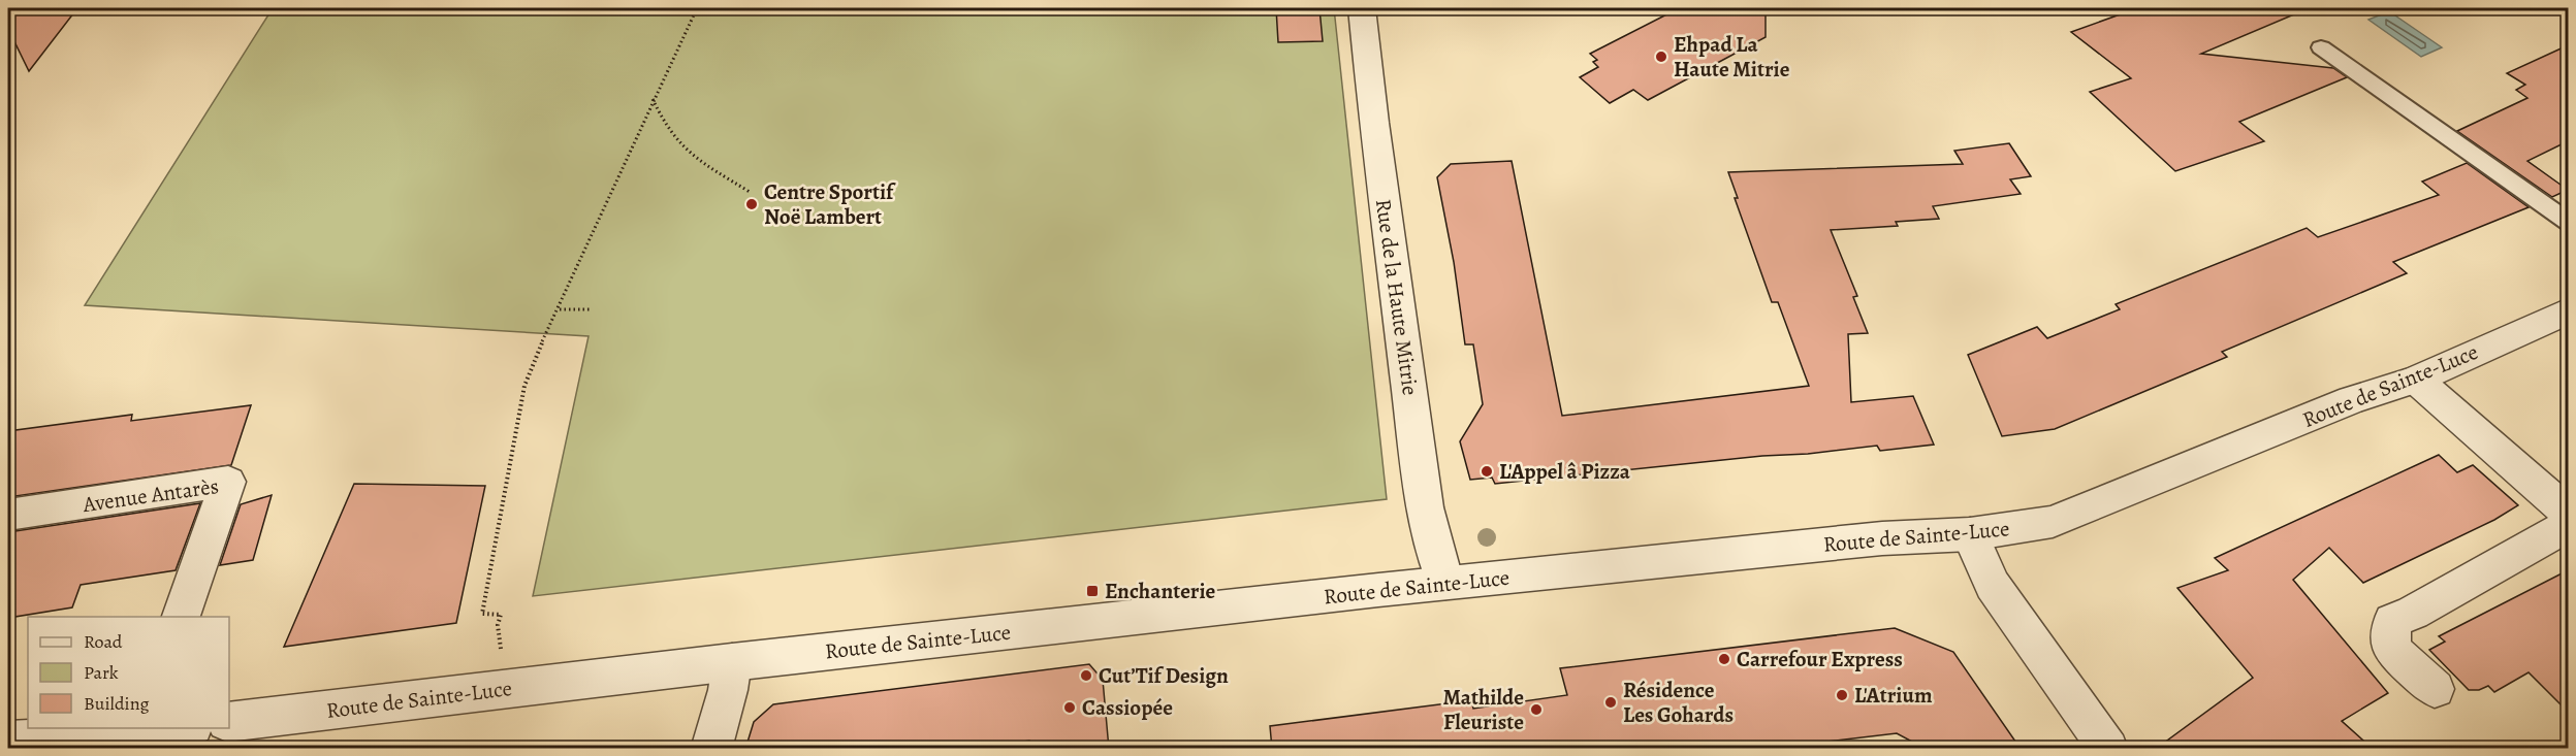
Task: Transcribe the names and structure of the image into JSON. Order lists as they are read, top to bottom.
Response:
{
  "streets": {
    "street": ["Rue de la Haute Mitrie", "Route de Sainte-Luce", "Avenue Antarès"]
  },
  "crossings": [
    ["Rue de la Haute Mitrie", "Route de Sainte-Luce"]
  ],
  "places": {
    "other": [
      "Ehpad La Haute Mitrie",
      "Centre Sportif Noë Lambert",
      "L'Appel â Pizza",
      "Carrefour Express",
      "Cut’Tif Design",
      "L'Atrium",
      "Résidence Les Gohards",
      "Cassiopée",
      "Mathilde Fleuriste"
    ],
    "transit": ["Enchanterie"]
  },
  "legend": ["Road", "Park", "Building"]
}
